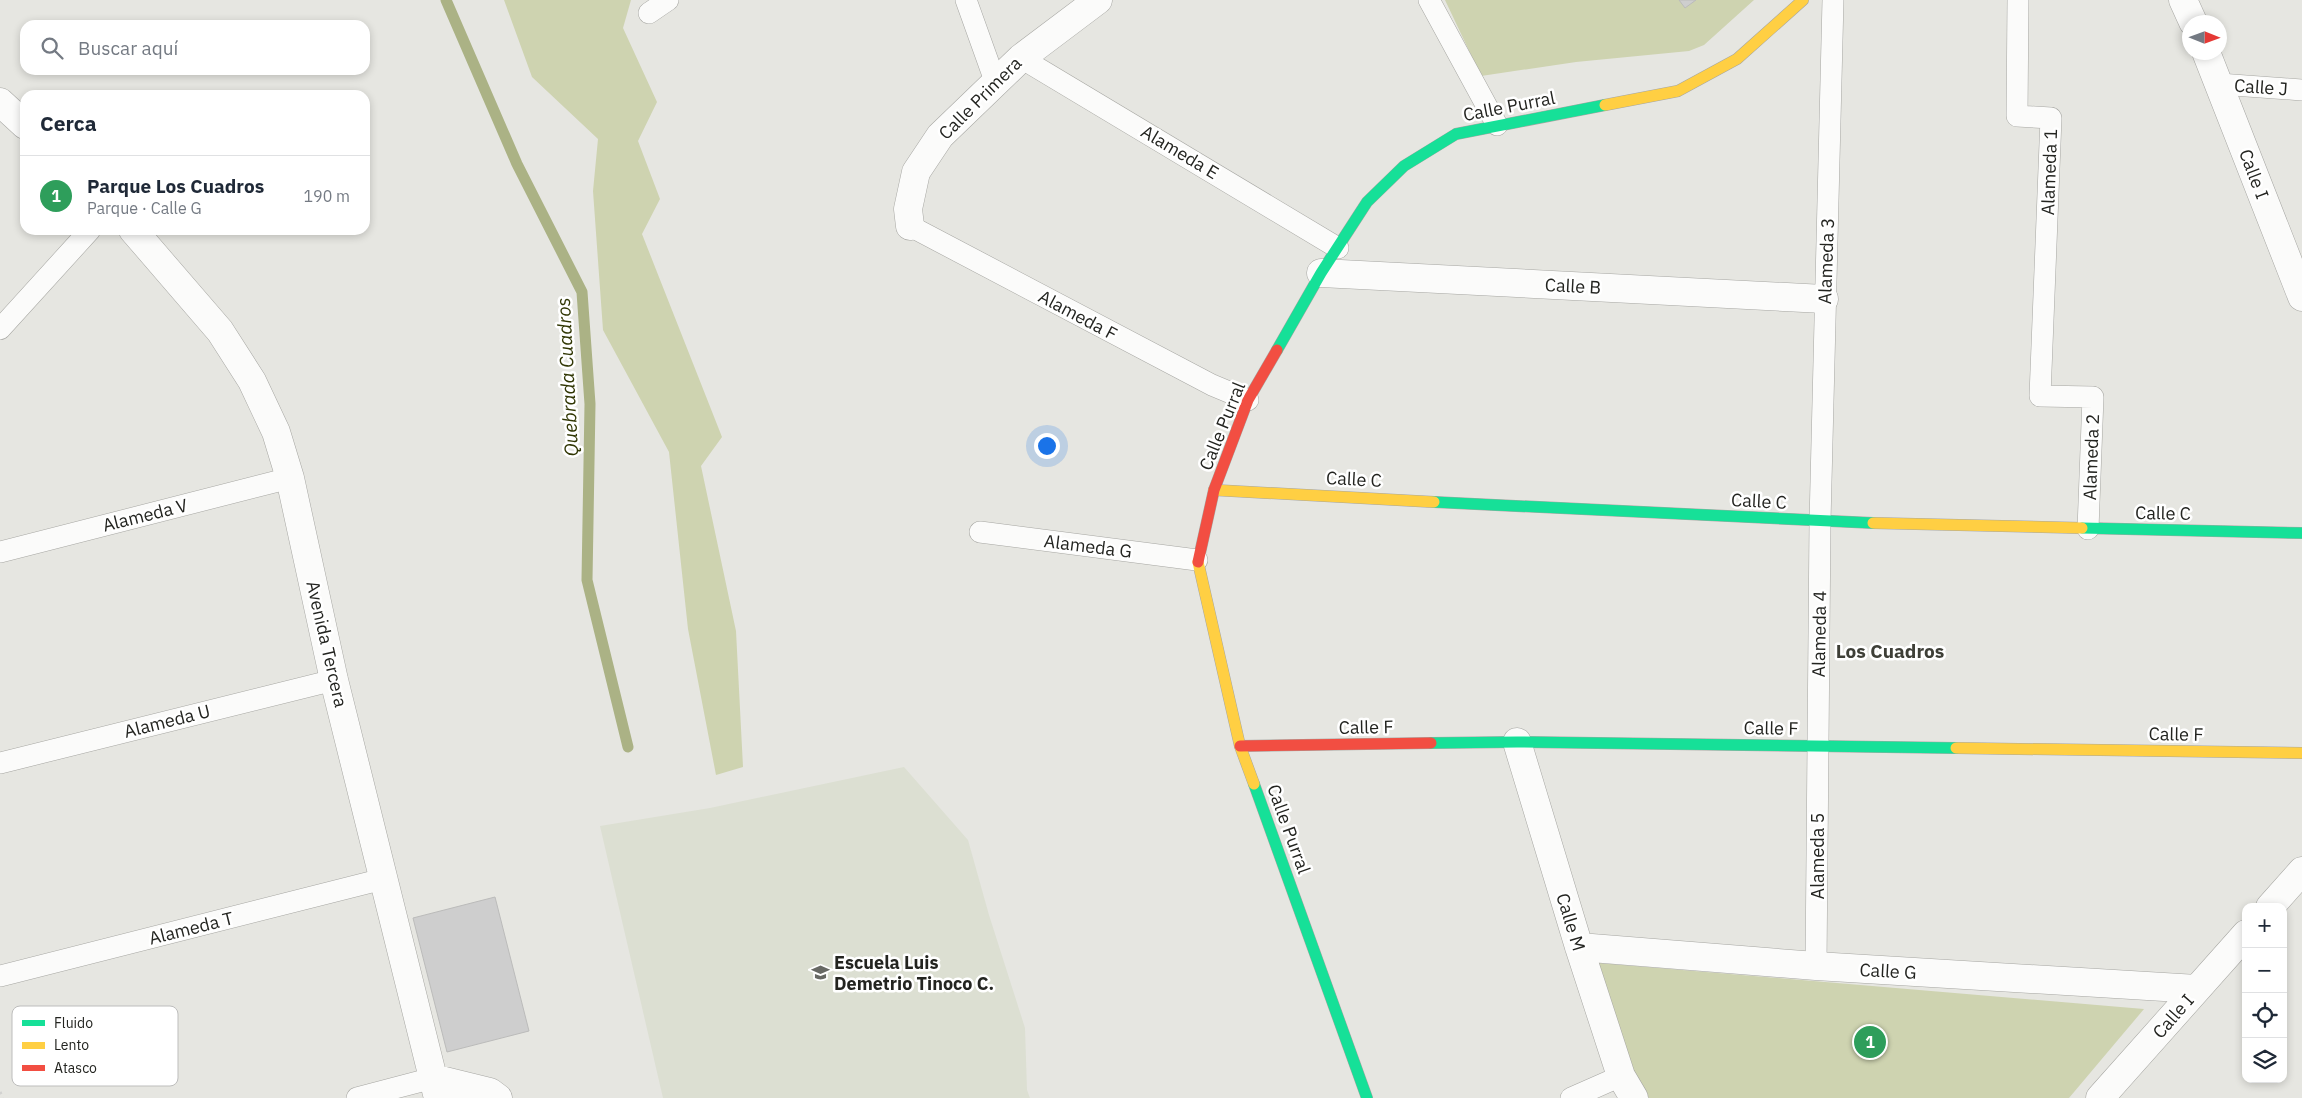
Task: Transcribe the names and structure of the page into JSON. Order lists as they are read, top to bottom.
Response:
{
  "streets": {
    "street": [
      "Calle Primera",
      "Calle Purral",
      "Calle I",
      "Calle B",
      "Calle C",
      "Avenida Tercera",
      "Calle F",
      "Calle M",
      "Calle G"
    ],
    "lane": [
      "Calle J",
      "Alameda E",
      "Alameda 1",
      "Alameda 3",
      "Alameda F",
      "Alameda 2",
      "Alameda V",
      "Alameda G",
      "Alameda 4",
      "Alameda U",
      "Alameda 5",
      "Alameda T"
    ]
  },
  "crossings": [
    ["Calle J", "Calle I"],
    ["Calle Primera", "Alameda E"],
    ["Calle Primera", "Alameda F"],
    ["Calle Purral", "Alameda E"],
    ["Calle Purral", "Calle B"],
    ["Calle Purral", "Alameda F"],
    ["Calle Purral", "Calle C"],
    ["Calle Purral", "Alameda G"],
    ["Calle Purral", "Calle F"],
    ["Alameda 1", "Alameda 2"],
    ["Calle I", "Calle G"],
    ["Alameda 3", "Calle B"],
    ["Alameda 3", "Calle C"],
    ["Alameda 3", "Alameda 4"],
    ["Alameda 2", "Calle C"],
    ["Calle C", "Alameda 4"],
    ["Alameda V", "Avenida Tercera"],
    ["Alameda 4", "Calle F"],
    ["Alameda 4", "Alameda 5"],
    ["Avenida Tercera", "Alameda U"],
    ["Avenida Tercera", "Alameda T"],
    ["Calle F", "Alameda 5"],
    ["Calle F", "Calle M"],
    ["Alameda 5", "Calle G"],
    ["Calle M", "Calle G"]
  ],
  "districts": ["Los Cuadros"],
  "water": ["Quebrada Cuadros"],
  "places": {
    "school or university": ["Escuela Luis Demetrio Tinoco C."]
  },
  "legend": ["Fluido", "Lento", "Atasco"],
  "north": "right",
  "page": {
    "search": "Buscar aquí",
    "heading": "Cerca",
    "list": [
      {
        "mark": "1",
        "name": "Parque Los Cuadros",
        "note": "Parque · Calle G",
        "value": "190 m"
      }
    ],
    "map_buttons": ["+", "−"],
    "pins": "1"
  }
}
